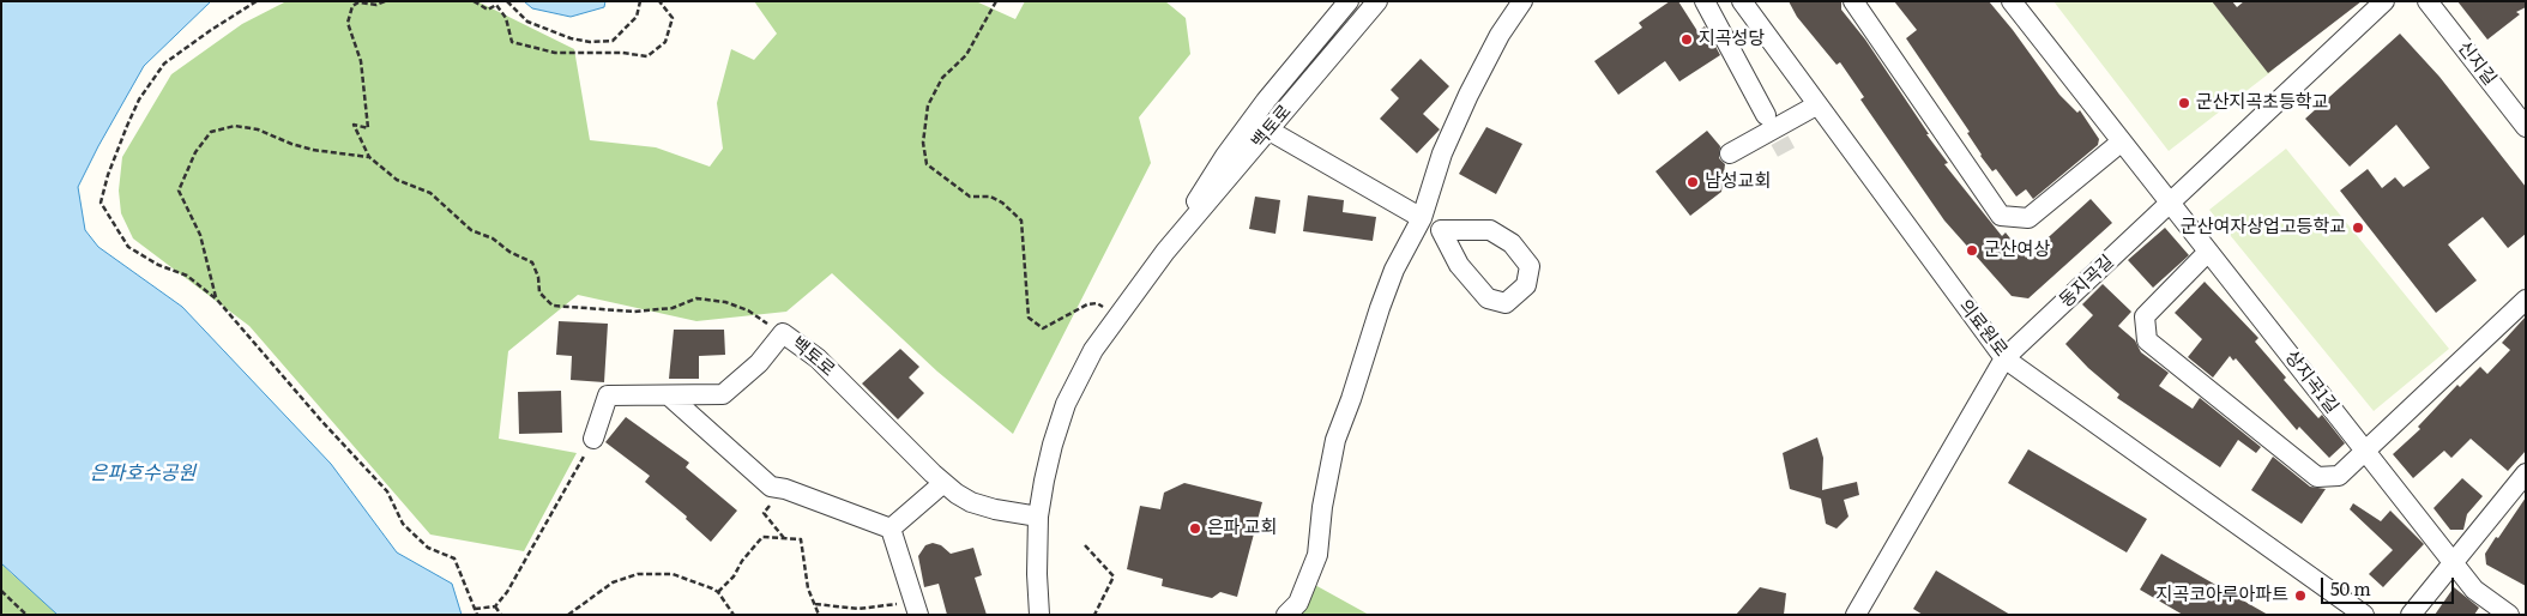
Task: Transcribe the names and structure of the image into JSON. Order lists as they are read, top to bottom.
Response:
{
  "streets": {
    "street": [
      "신지길",
      "백토로",
      "동지곡길",
      "의료원로",
      "상지곡1길"
    ]
  },
  "crossings": [
    ["동지곡길", "의료원로"],
    ["동지곡길", "상지곡1길"]
  ],
  "water": ["은파호수공원"],
  "places": [
    "지곡성당",
    "군산지곡초등학교",
    "남성교회",
    "군산여자상업고등학교",
    "군산여상",
    "은파 교회",
    "지곡코아루아파트"
  ],
  "scale_bar": "50 m"
}
